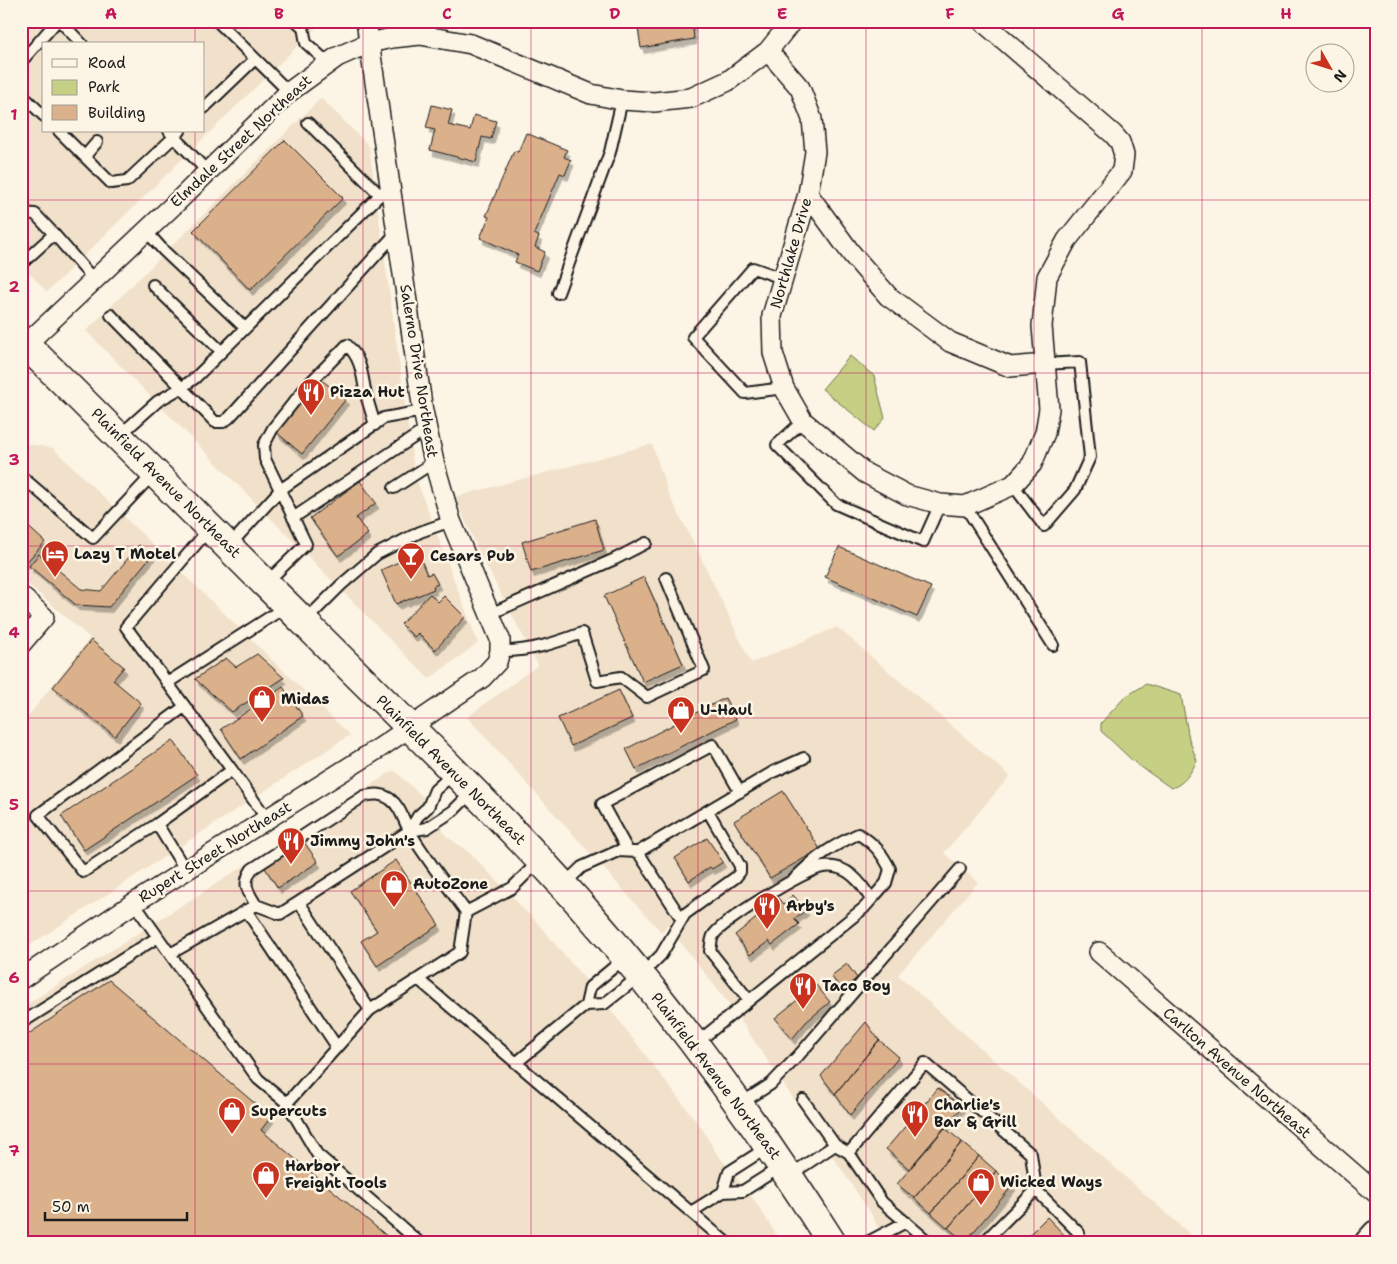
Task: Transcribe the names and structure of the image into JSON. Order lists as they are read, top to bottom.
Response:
{
  "streets": {
    "main road": ["Plainfield Avenue Northeast"],
    "street": [
      "Elmdale Street Northeast",
      "Northlake Drive",
      "Salerno Drive Northeast",
      "Rupert Street Northeast",
      "Carlton Avenue Northeast"
    ]
  },
  "crossings": [
    ["Elmdale Street Northeast", "Northlake Drive"],
    ["Elmdale Street Northeast", "Salerno Drive Northeast"],
    ["Elmdale Street Northeast", "Plainfield Avenue Northeast"],
    ["Plainfield Avenue Northeast", "Rupert Street Northeast"]
  ],
  "places": {
    "restaurant": [
      "Pizza Hut",
      "Jimmy John's",
      "Arby's",
      "Taco Boy",
      "Charlie's Bar & Grill"
    ],
    "hotel": ["Lazy T Motel"],
    "bar": ["Cesars Pub"],
    "shop": [
      "Midas",
      "U-Haul",
      "AutoZone",
      "Supercuts",
      "Harbor Freight Tools",
      "Wicked Ways"
    ]
  },
  "legend": ["Road", "Park", "Building"],
  "scale_bar": "50 m",
  "north": "bottom right",
  "grid": {
    "columns": [
      "A",
      "B",
      "C",
      "D",
      "E",
      "F",
      "G",
      "H"
    ],
    "rows": [
      "1",
      "2",
      "3",
      "4",
      "5",
      "6",
      "7"
    ]
  }
}
